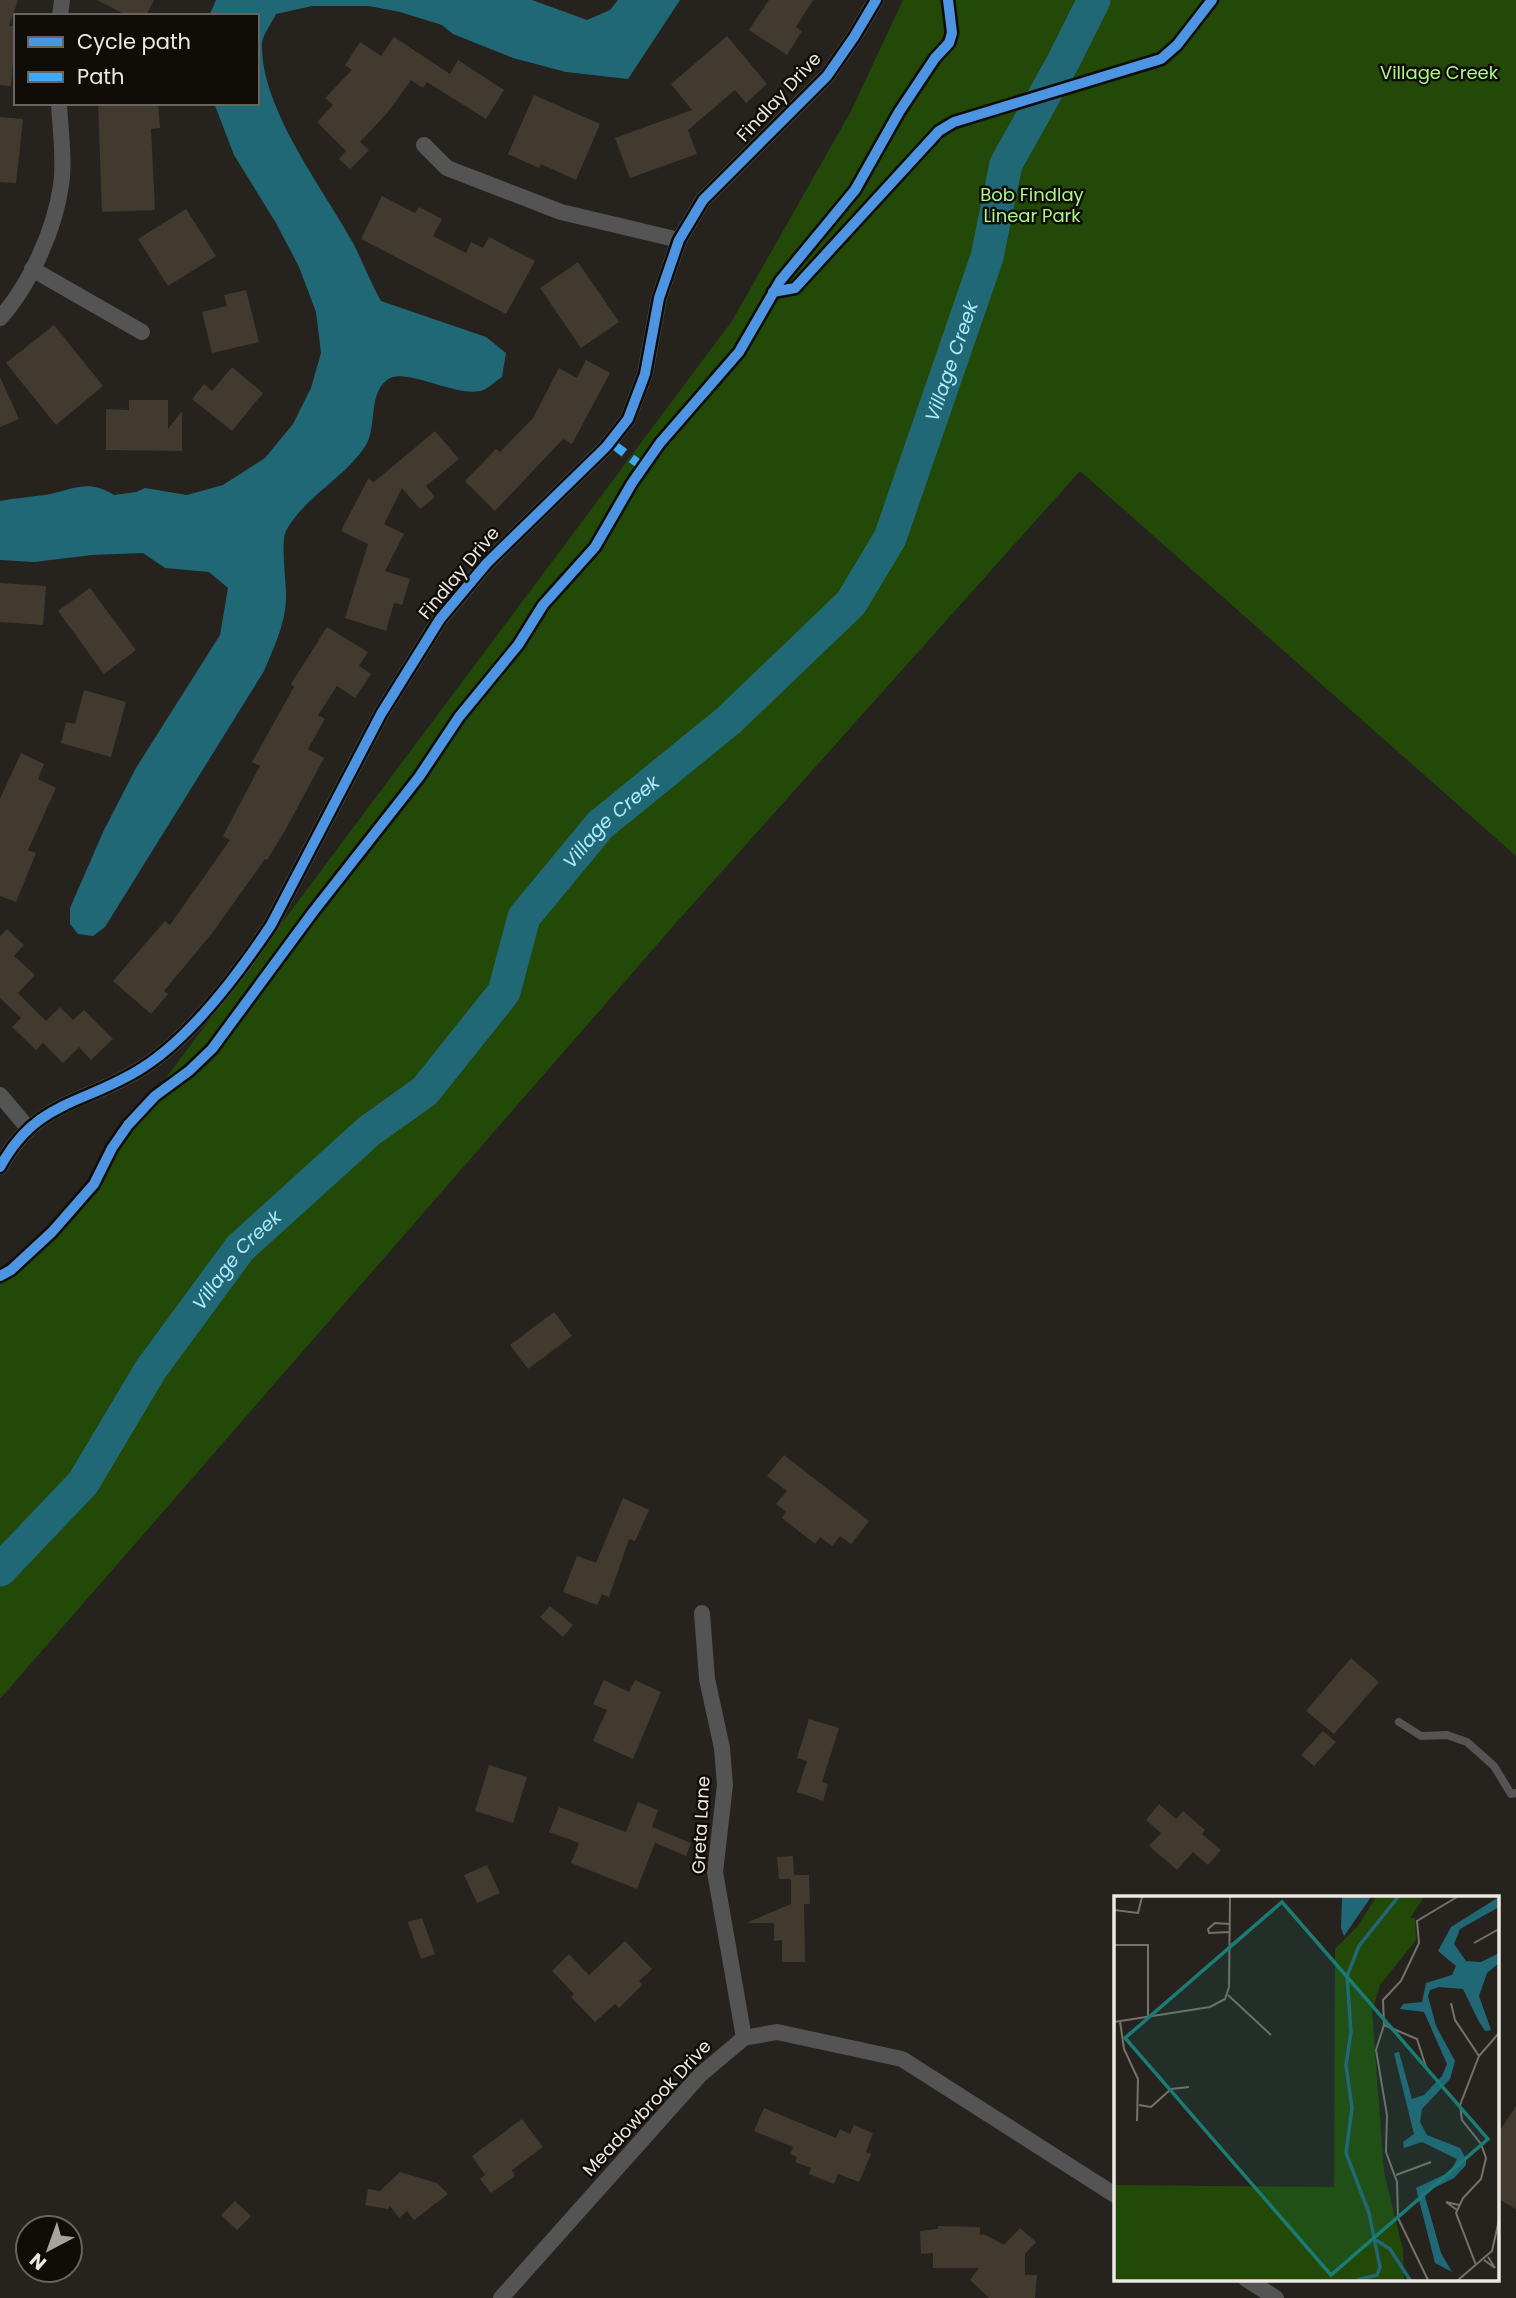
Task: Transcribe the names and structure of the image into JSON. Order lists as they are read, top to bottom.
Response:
{
  "streets": {
    "street": ["Findlay Drive", "Greta Lane", "Meadowbrook Drive"]
  },
  "crossings": [
    ["Greta Lane", "Meadowbrook Drive"]
  ],
  "water": ["Village Creek"],
  "parks": ["Village Creek", "Bob Findlay Linear Park"],
  "legend": ["Cycle path", "Path"],
  "north": "bottom left"
}
